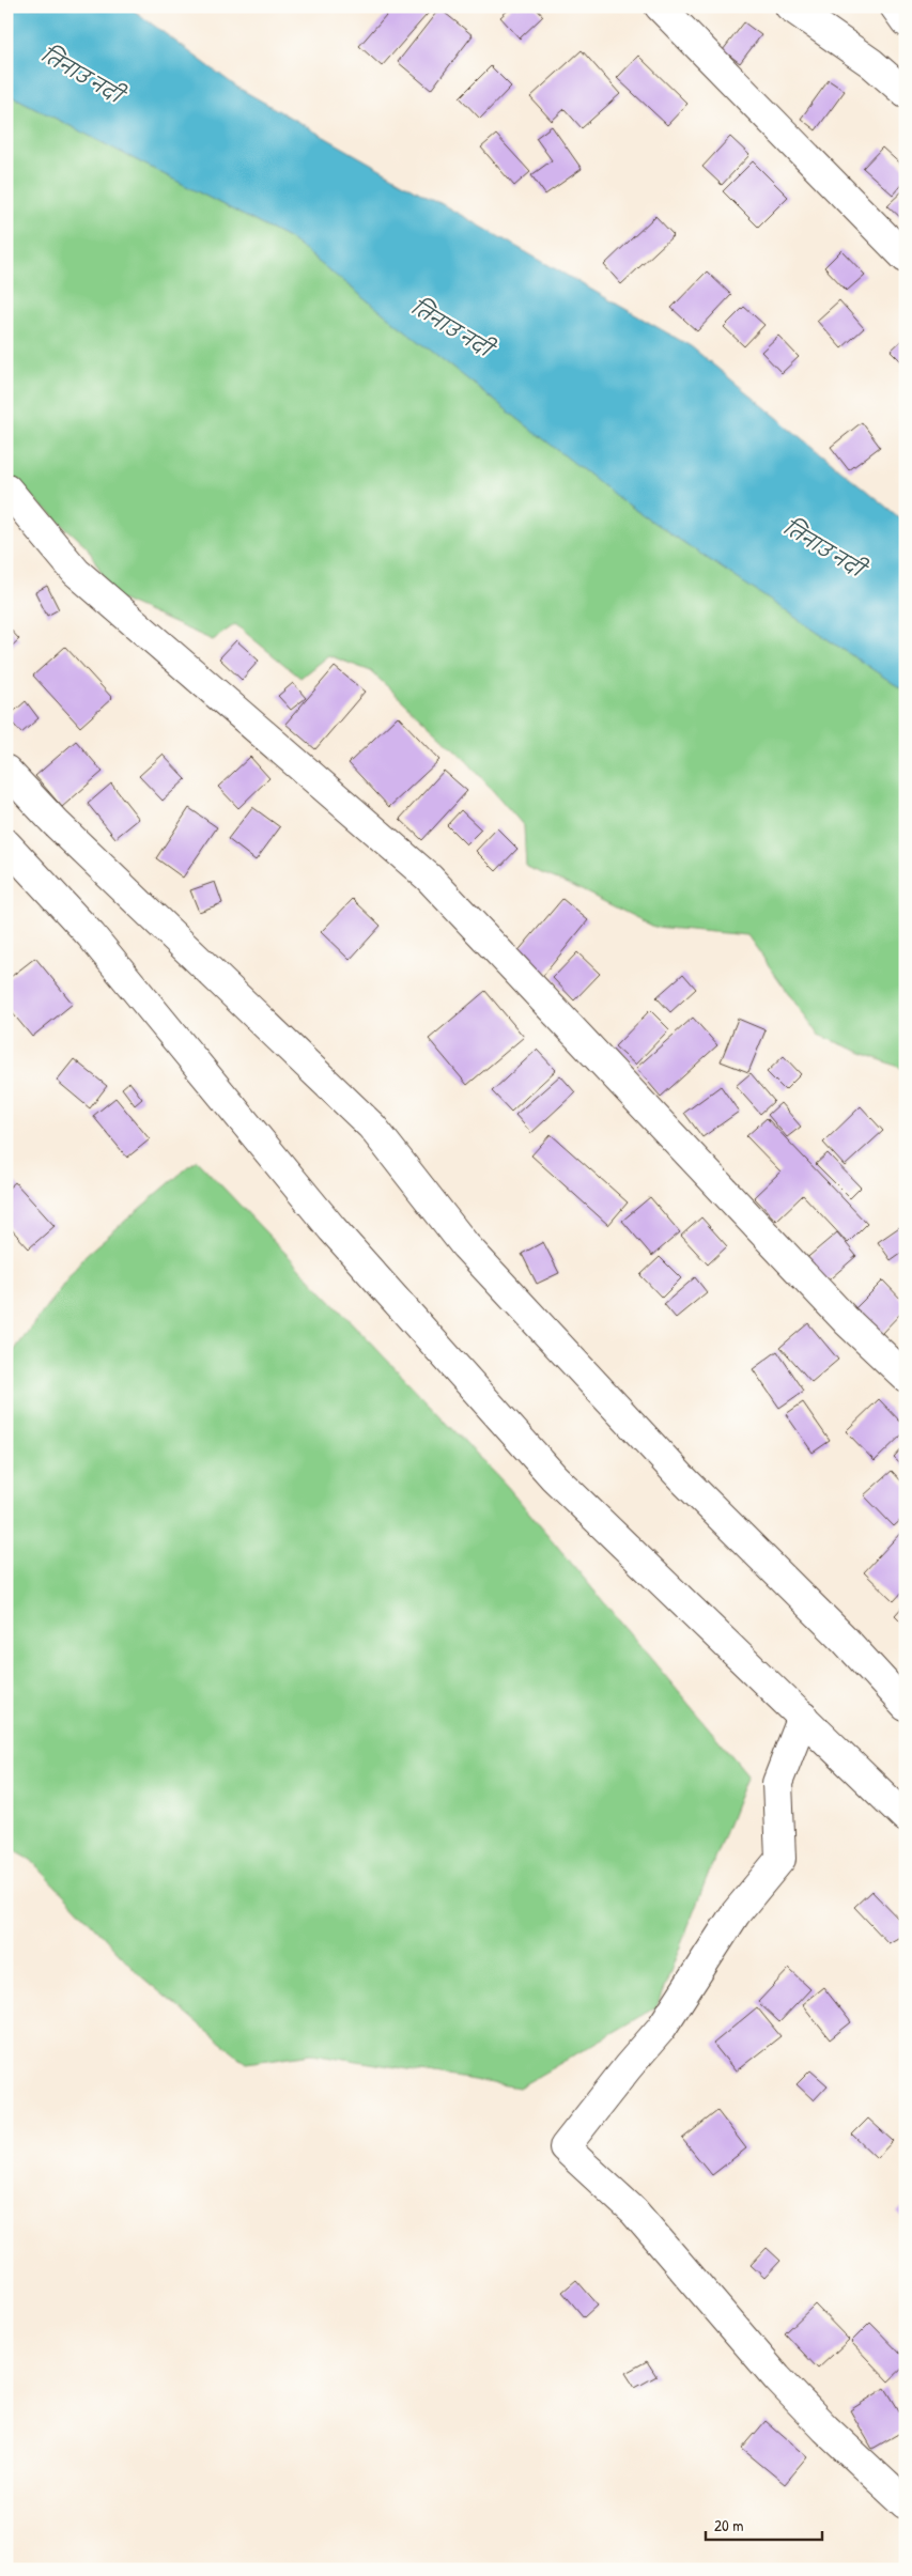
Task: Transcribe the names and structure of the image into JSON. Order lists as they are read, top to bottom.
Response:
{
  "water": ["तिनाउ नदी"],
  "scale_bar": "20 m"
}
